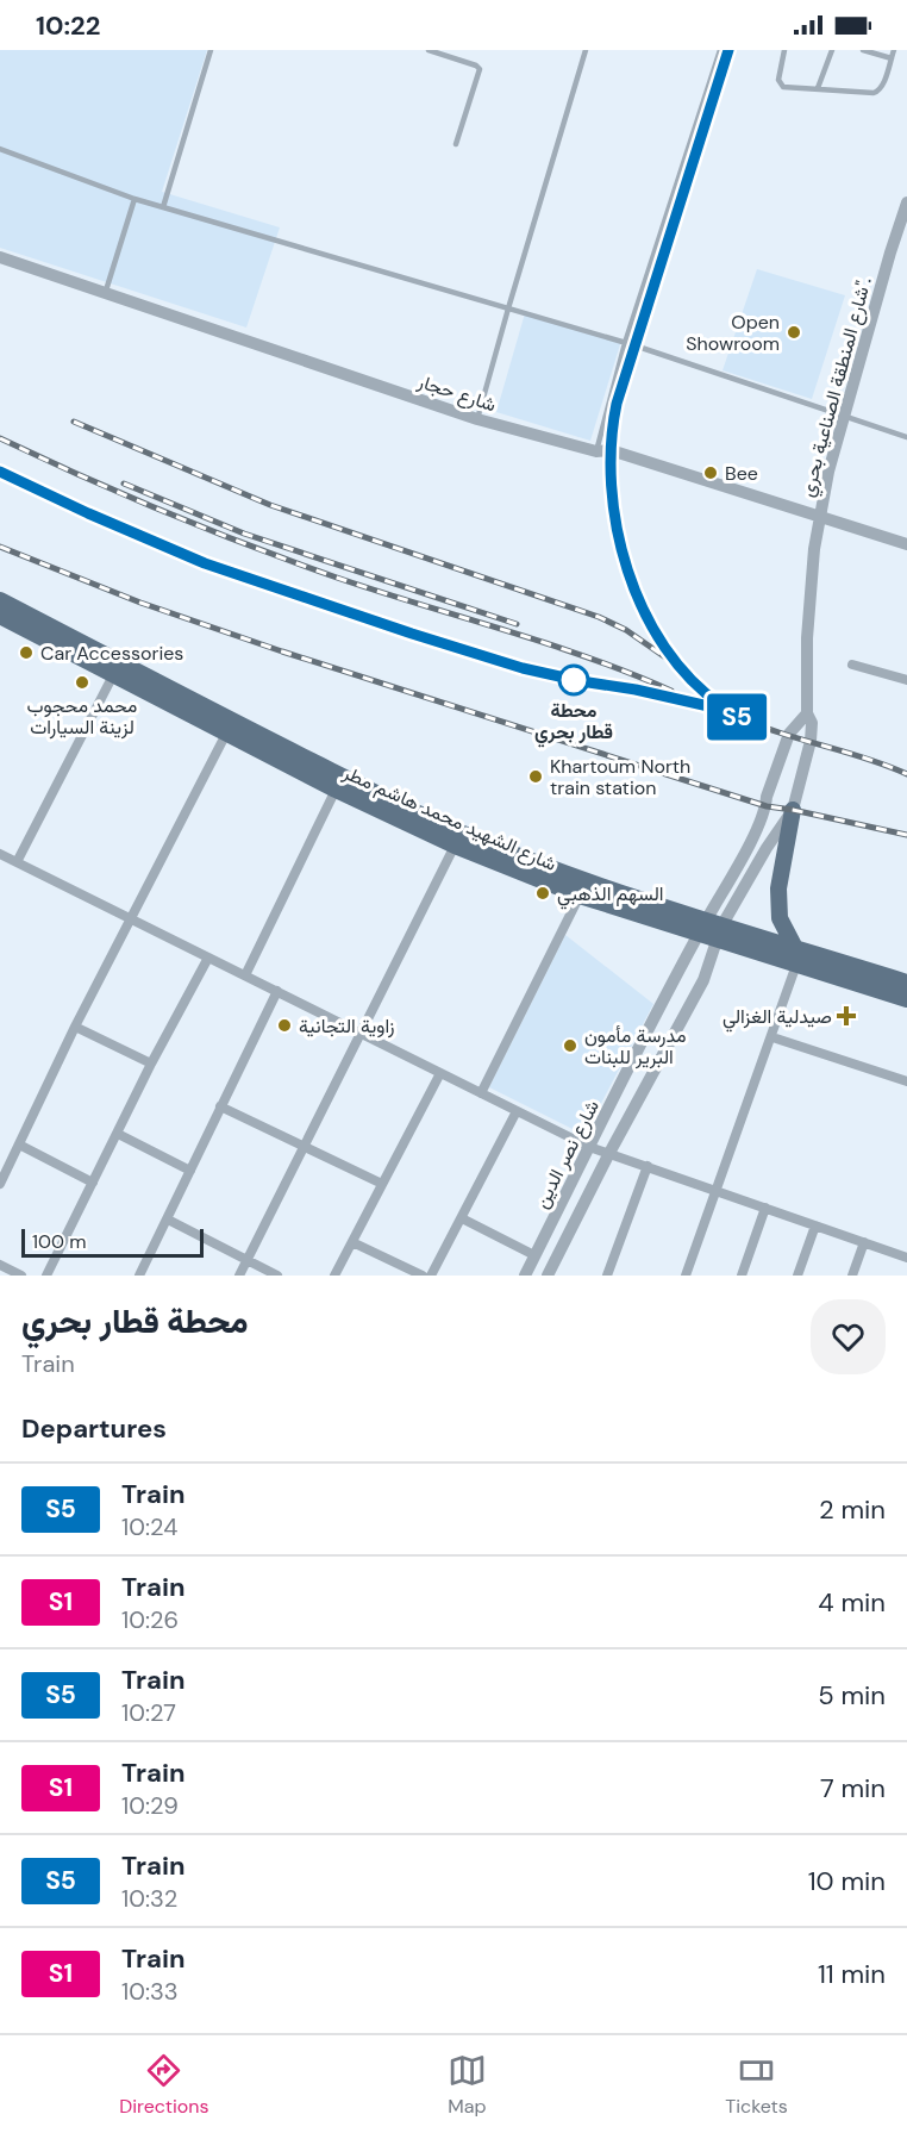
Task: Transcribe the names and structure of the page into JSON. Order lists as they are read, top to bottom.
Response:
{
  "streets": {
    "main road": ["شارع الشهيد محمد هاشم مطر"],
    "street": ["شارع المنطقة الصناعية بحري\".", "شارع حجار", "شارع نصر الدين"]
  },
  "crossings": [
    ["شارع المنطقة الصناعية بحري\".", "شارع حجار"],
    ["شارع المنطقة الصناعية بحري\".", "شارع الشهيد محمد هاشم مطر"],
    ["شارع المنطقة الصناعية بحري\".", "شارع نصر الدين"],
    ["شارع الشهيد محمد هاشم مطر", "شارع نصر الدين"]
  ],
  "places": {
    "other": [
      "Open Showroom",
      "Bee",
      "Car Accessories",
      "محطة قطار بحري",
      "محمد محجوب لزينة السيارات",
      "Khartoum North train station",
      "السهم الذهبي",
      "زاوية التجانية",
      "مدرسة مأمون البرير للبنات"
    ],
    "health": ["صيدلية الغزالي"]
  },
  "scale_bar": "100 m",
  "page": {
    "status": "10:22",
    "on_map": "S5",
    "scale": "100 m",
    "heading": [
      ["محطة قطار بحري", "Train"],
      "Departures"
    ],
    "list": [
      {
        "mark": "S5",
        "name": "Train",
        "note": "10:24",
        "value": "2 min"
      },
      {
        "mark": "S1",
        "name": "Train",
        "note": "10:26",
        "value": "4 min"
      },
      {
        "mark": "S5",
        "name": "Train",
        "note": "10:27",
        "value": "5 min"
      },
      {
        "mark": "S1",
        "name": "Train",
        "note": "10:29",
        "value": "7 min"
      },
      {
        "mark": "S5",
        "name": "Train",
        "note": "10:32",
        "value": "10 min"
      },
      {
        "mark": "S1",
        "name": "Train",
        "note": "10:33",
        "value": "11 min"
      }
    ],
    "tabs": ["Directions", "Map", "Tickets"]
  }
}
